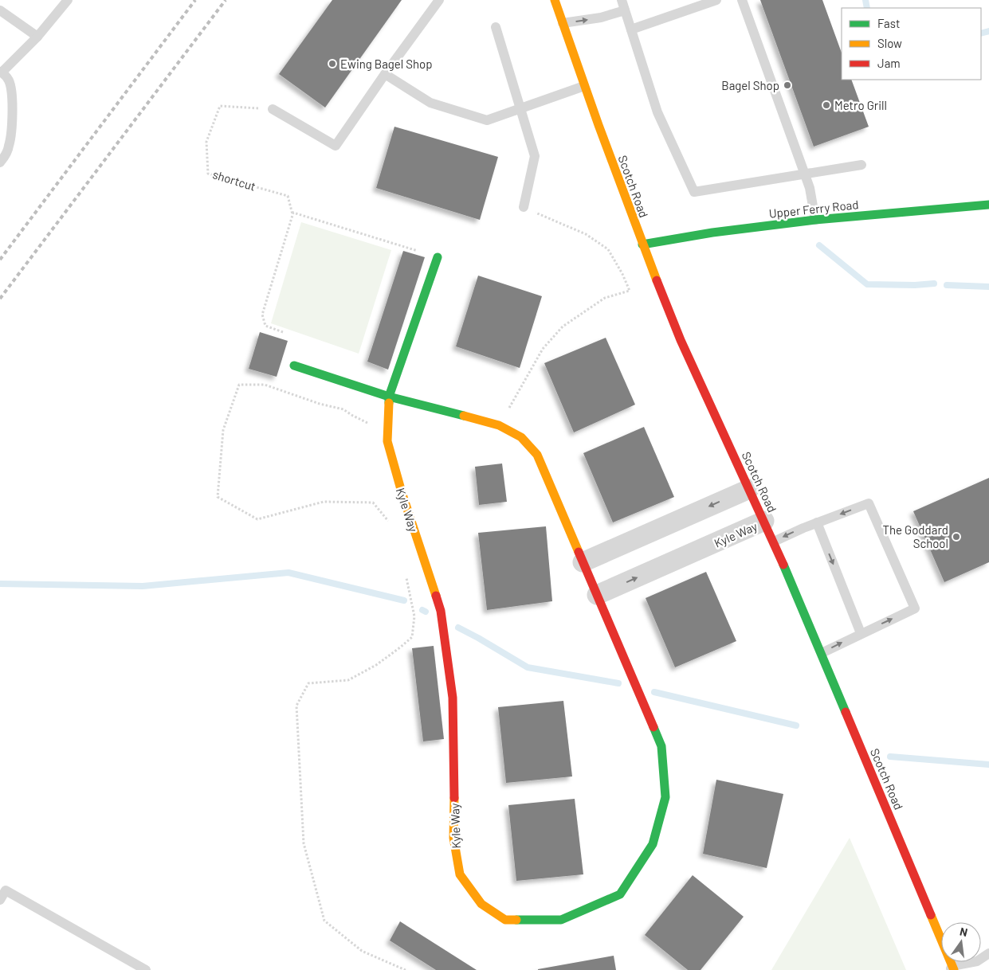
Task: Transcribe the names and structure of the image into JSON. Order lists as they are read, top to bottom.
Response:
{
  "streets": {
    "street": ["Scotch Road", "Upper Ferry Road", "Kyle Way"],
    "path": ["shortcut"]
  },
  "crossings": [
    ["Scotch Road", "Upper Ferry Road"],
    ["Scotch Road", "Kyle Way"]
  ],
  "places": [
    "Ewing Bagel Shop",
    "Bagel Shop",
    "Metro Grill",
    "The Goddard School"
  ],
  "legend": ["Fast", "Slow", "Jam"],
  "north": "top"
}
